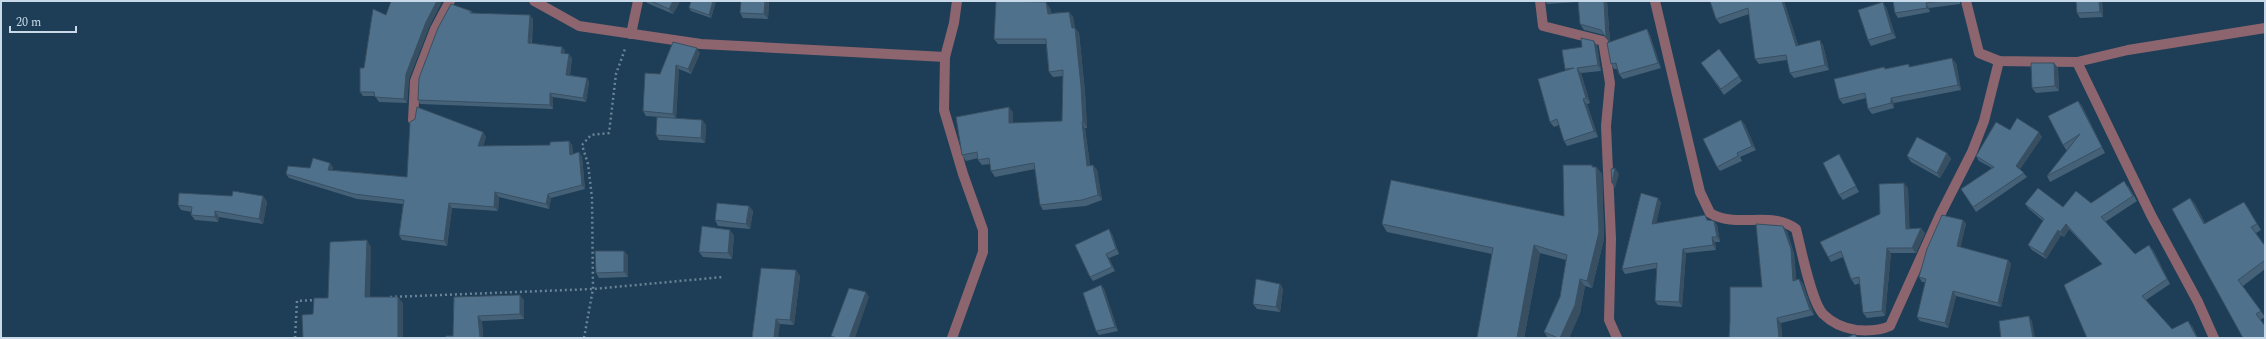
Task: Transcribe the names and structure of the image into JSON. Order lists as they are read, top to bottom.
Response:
{
  "scale_bar": "20 m"
}
